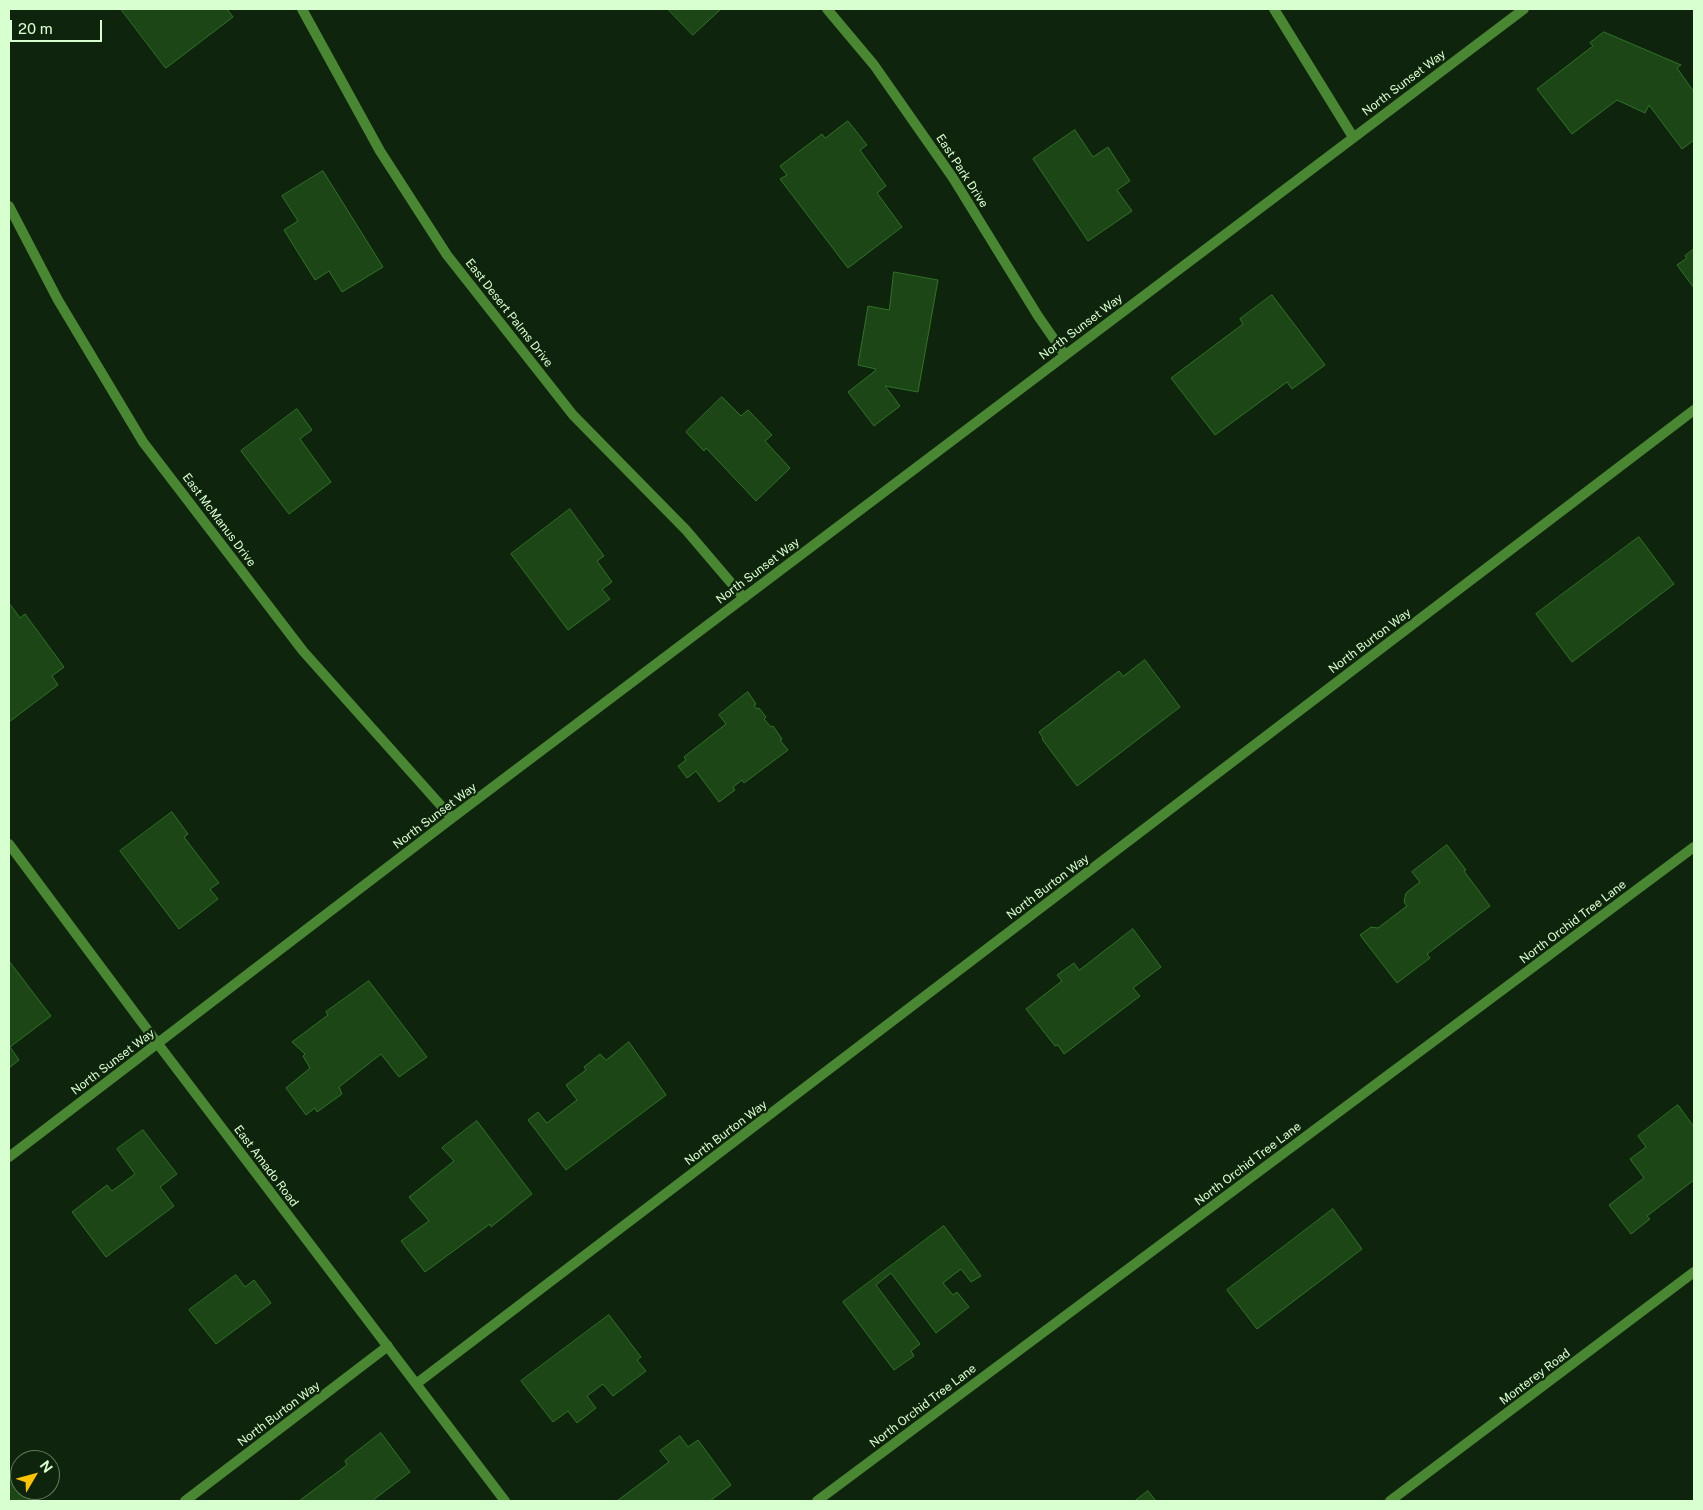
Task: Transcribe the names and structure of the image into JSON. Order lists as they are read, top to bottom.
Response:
{
  "streets": {
    "street": [
      "North Sunset Way",
      "East Park Drive",
      "East Desert Palms Drive",
      "East McManus Drive",
      "North Burton Way",
      "North Orchid Tree Lane",
      "East Amado Road",
      "Monterey Road"
    ]
  },
  "crossings": [
    ["North Sunset Way", "East Park Drive"],
    ["North Sunset Way", "East Desert Palms Drive"],
    ["North Sunset Way", "East McManus Drive"],
    ["North Sunset Way", "East Amado Road"],
    ["North Burton Way", "East Amado Road"]
  ],
  "scale_bar": "20 m",
  "north": "top right"
}
